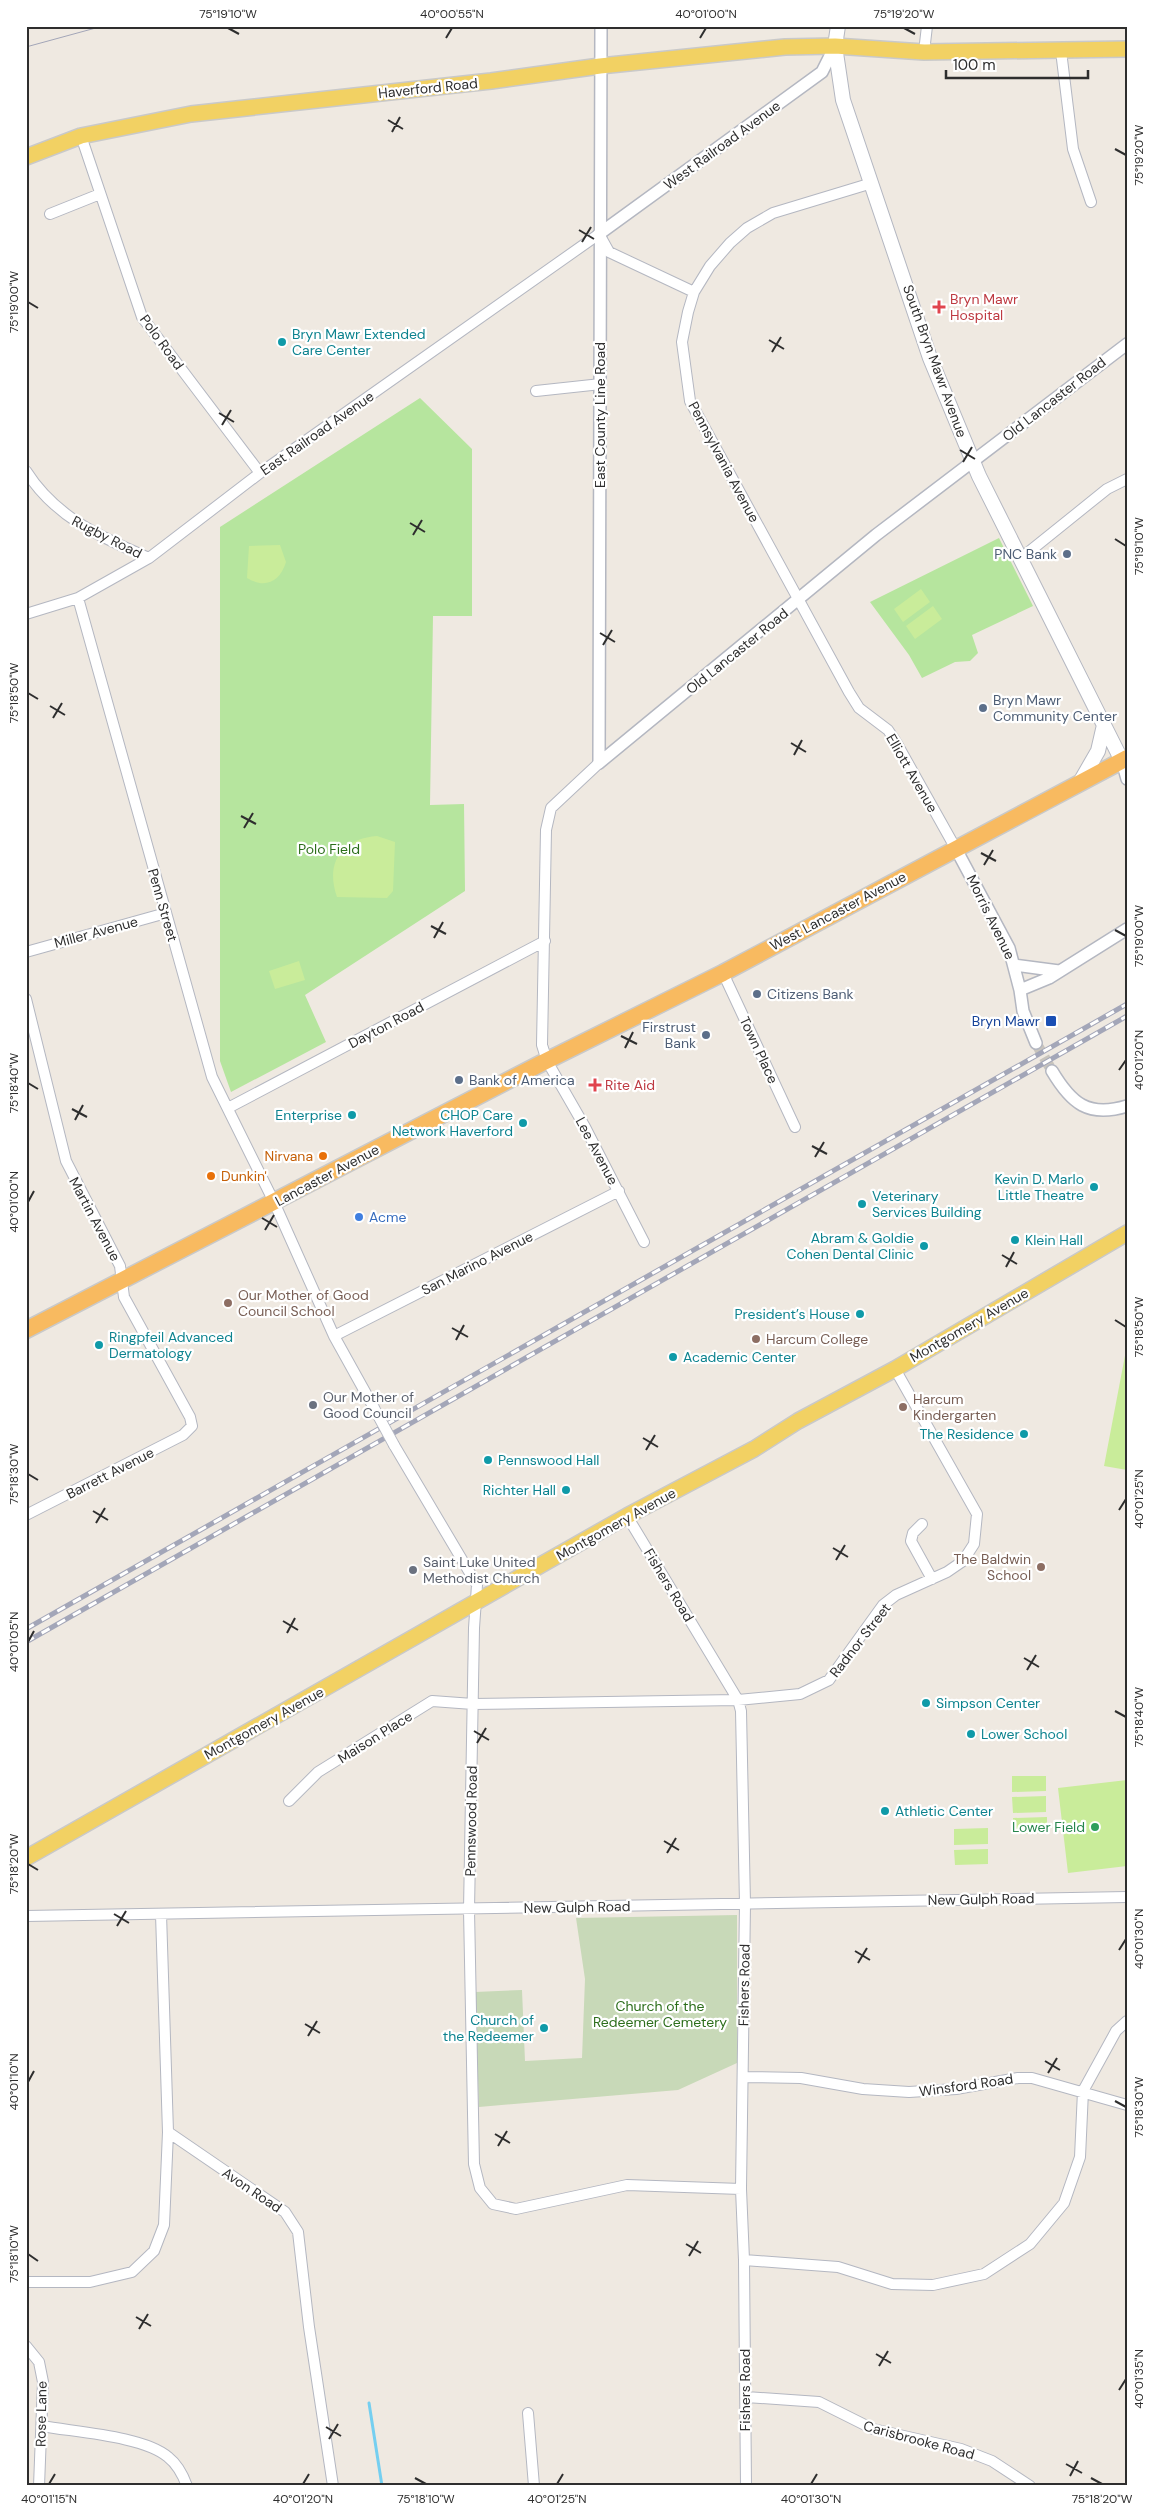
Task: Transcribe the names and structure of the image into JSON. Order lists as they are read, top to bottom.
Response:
{
  "streets": {
    "highway": ["West Lancaster Avenue", "Lancaster Avenue"],
    "main road": ["Haverford Road", "South Bryn Mawr Avenue", "Montgomery Avenue"],
    "street": [
      "West Railroad Avenue",
      "Polo Road",
      "Old Lancaster Road",
      "East County Line Road",
      "East Railroad Avenue",
      "Pennsylvania Avenue",
      "Rugby Road",
      "Elliott Avenue",
      "Penn Street",
      "Morris Avenue",
      "Miller Avenue",
      "Dayton Road",
      "Town Place",
      "Lee Avenue",
      "Martin Avenue",
      "San Marino Avenue",
      "Barrett Avenue",
      "Fishers Road",
      "Radnor Street",
      "Maison Place",
      "Pennswood Road",
      "New Gulph Road",
      "Winsford Road",
      "Avon Road",
      "Rose Lane",
      "Carisbrooke Road"
    ]
  },
  "crossings": [
    ["Haverford Road", "West Railroad Avenue"],
    ["Haverford Road", "Polo Road"],
    ["Haverford Road", "South Bryn Mawr Avenue"],
    ["Haverford Road", "East County Line Road"],
    ["West Railroad Avenue", "South Bryn Mawr Avenue"],
    ["West Railroad Avenue", "East County Line Road"],
    ["West Railroad Avenue", "East Railroad Avenue"],
    ["Polo Road", "East Railroad Avenue"],
    ["South Bryn Mawr Avenue", "Old Lancaster Road"],
    ["South Bryn Mawr Avenue", "Pennsylvania Avenue"],
    ["South Bryn Mawr Avenue", "West Lancaster Avenue"],
    ["Old Lancaster Road", "East County Line Road"],
    ["Old Lancaster Road", "Pennsylvania Avenue"],
    ["Old Lancaster Road", "Elliott Avenue"],
    ["Old Lancaster Road", "West Lancaster Avenue"],
    ["Old Lancaster Road", "Dayton Road"],
    ["Old Lancaster Road", "Lee Avenue"],
    ["Old Lancaster Road", "Lancaster Avenue"],
    ["East County Line Road", "East Railroad Avenue"],
    ["East Railroad Avenue", "Rugby Road"],
    ["East Railroad Avenue", "Penn Street"],
    ["Pennsylvania Avenue", "Elliott Avenue"],
    ["Elliott Avenue", "West Lancaster Avenue"],
    ["Elliott Avenue", "Morris Avenue"],
    ["Penn Street", "Miller Avenue"],
    ["Penn Street", "Dayton Road"],
    ["Penn Street", "Lancaster Avenue"],
    ["Penn Street", "Pennswood Road"],
    ["West Lancaster Avenue", "Morris Avenue"],
    ["West Lancaster Avenue", "Town Place"],
    ["West Lancaster Avenue", "Lee Avenue"],
    ["West Lancaster Avenue", "Lancaster Avenue"],
    ["Lee Avenue", "Lancaster Avenue"],
    ["Lee Avenue", "San Marino Avenue"],
    ["Lancaster Avenue", "Martin Avenue"],
    ["Lancaster Avenue", "Pennswood Road"],
    ["Martin Avenue", "Barrett Avenue"],
    ["San Marino Avenue", "Pennswood Road"],
    ["Montgomery Avenue", "Fishers Road"],
    ["Montgomery Avenue", "Radnor Street"],
    ["Montgomery Avenue", "Pennswood Road"],
    ["Fishers Road", "Radnor Street"],
    ["Fishers Road", "Pennswood Road"],
    ["Fishers Road", "New Gulph Road"],
    ["Fishers Road", "Winsford Road"],
    ["Fishers Road", "Carisbrooke Road"],
    ["Radnor Street", "Maison Place"],
    ["Radnor Street", "Pennswood Road"],
    ["Maison Place", "Pennswood Road"],
    ["Pennswood Road", "New Gulph Road"]
  ],
  "parks": ["Polo Field", "Church of the Redeemer Cemetery"],
  "places": {
    "health": ["Bryn Mawr Hospital", "Rite Aid"],
    "other": [
      "Bryn Mawr Extended Care Center",
      "PNC Bank",
      "Bryn Mawr Community Center",
      "Citizens Bank",
      "Firstrust Bank",
      "Bank of America",
      "Enterprise",
      "CHOP Care Network Haverford",
      "Nirvana",
      "Dunkin'",
      "Kevin D. Marlo Little Theatre",
      "Veterinary Services Building",
      "Acme",
      "Klein Hall",
      "Abram & Goldie Cohen Dental Clinic",
      "Our Mother of Good Council School",
      "President’s House",
      "Harcum College",
      "Ringpfeil Advanced Dermatology",
      "Academic Center",
      "Our Mother of Good Council",
      "Harcum Kindergarten",
      "The Residence",
      "Pennswood Hall",
      "Richter Hall",
      "The Baldwin School",
      "Saint Luke United Methodist Church",
      "Simpson Center",
      "Lower School",
      "Athletic Center",
      "Lower Field",
      "Church of the Redeemer"
    ],
    "transit": ["Bryn Mawr"]
  },
  "scale_bar": "100 m",
  "coordinates": [
    "75°19'10\"W",
    "40°00'55\"N",
    "40°01'00\"N",
    "75°19'20\"W",
    "75°19'00\"W",
    "75°18'50\"W",
    "40°01'20\"N",
    "75°18'40\"W",
    "75°18'30\"W",
    "40°01'25\"N",
    "40°01'05\"N",
    "75°18'20\"W",
    "40°01'30\"N",
    "40°01'10\"N",
    "75°18'10\"W",
    "40°01'35\"N",
    "40°01'15\"N"
  ]
}
